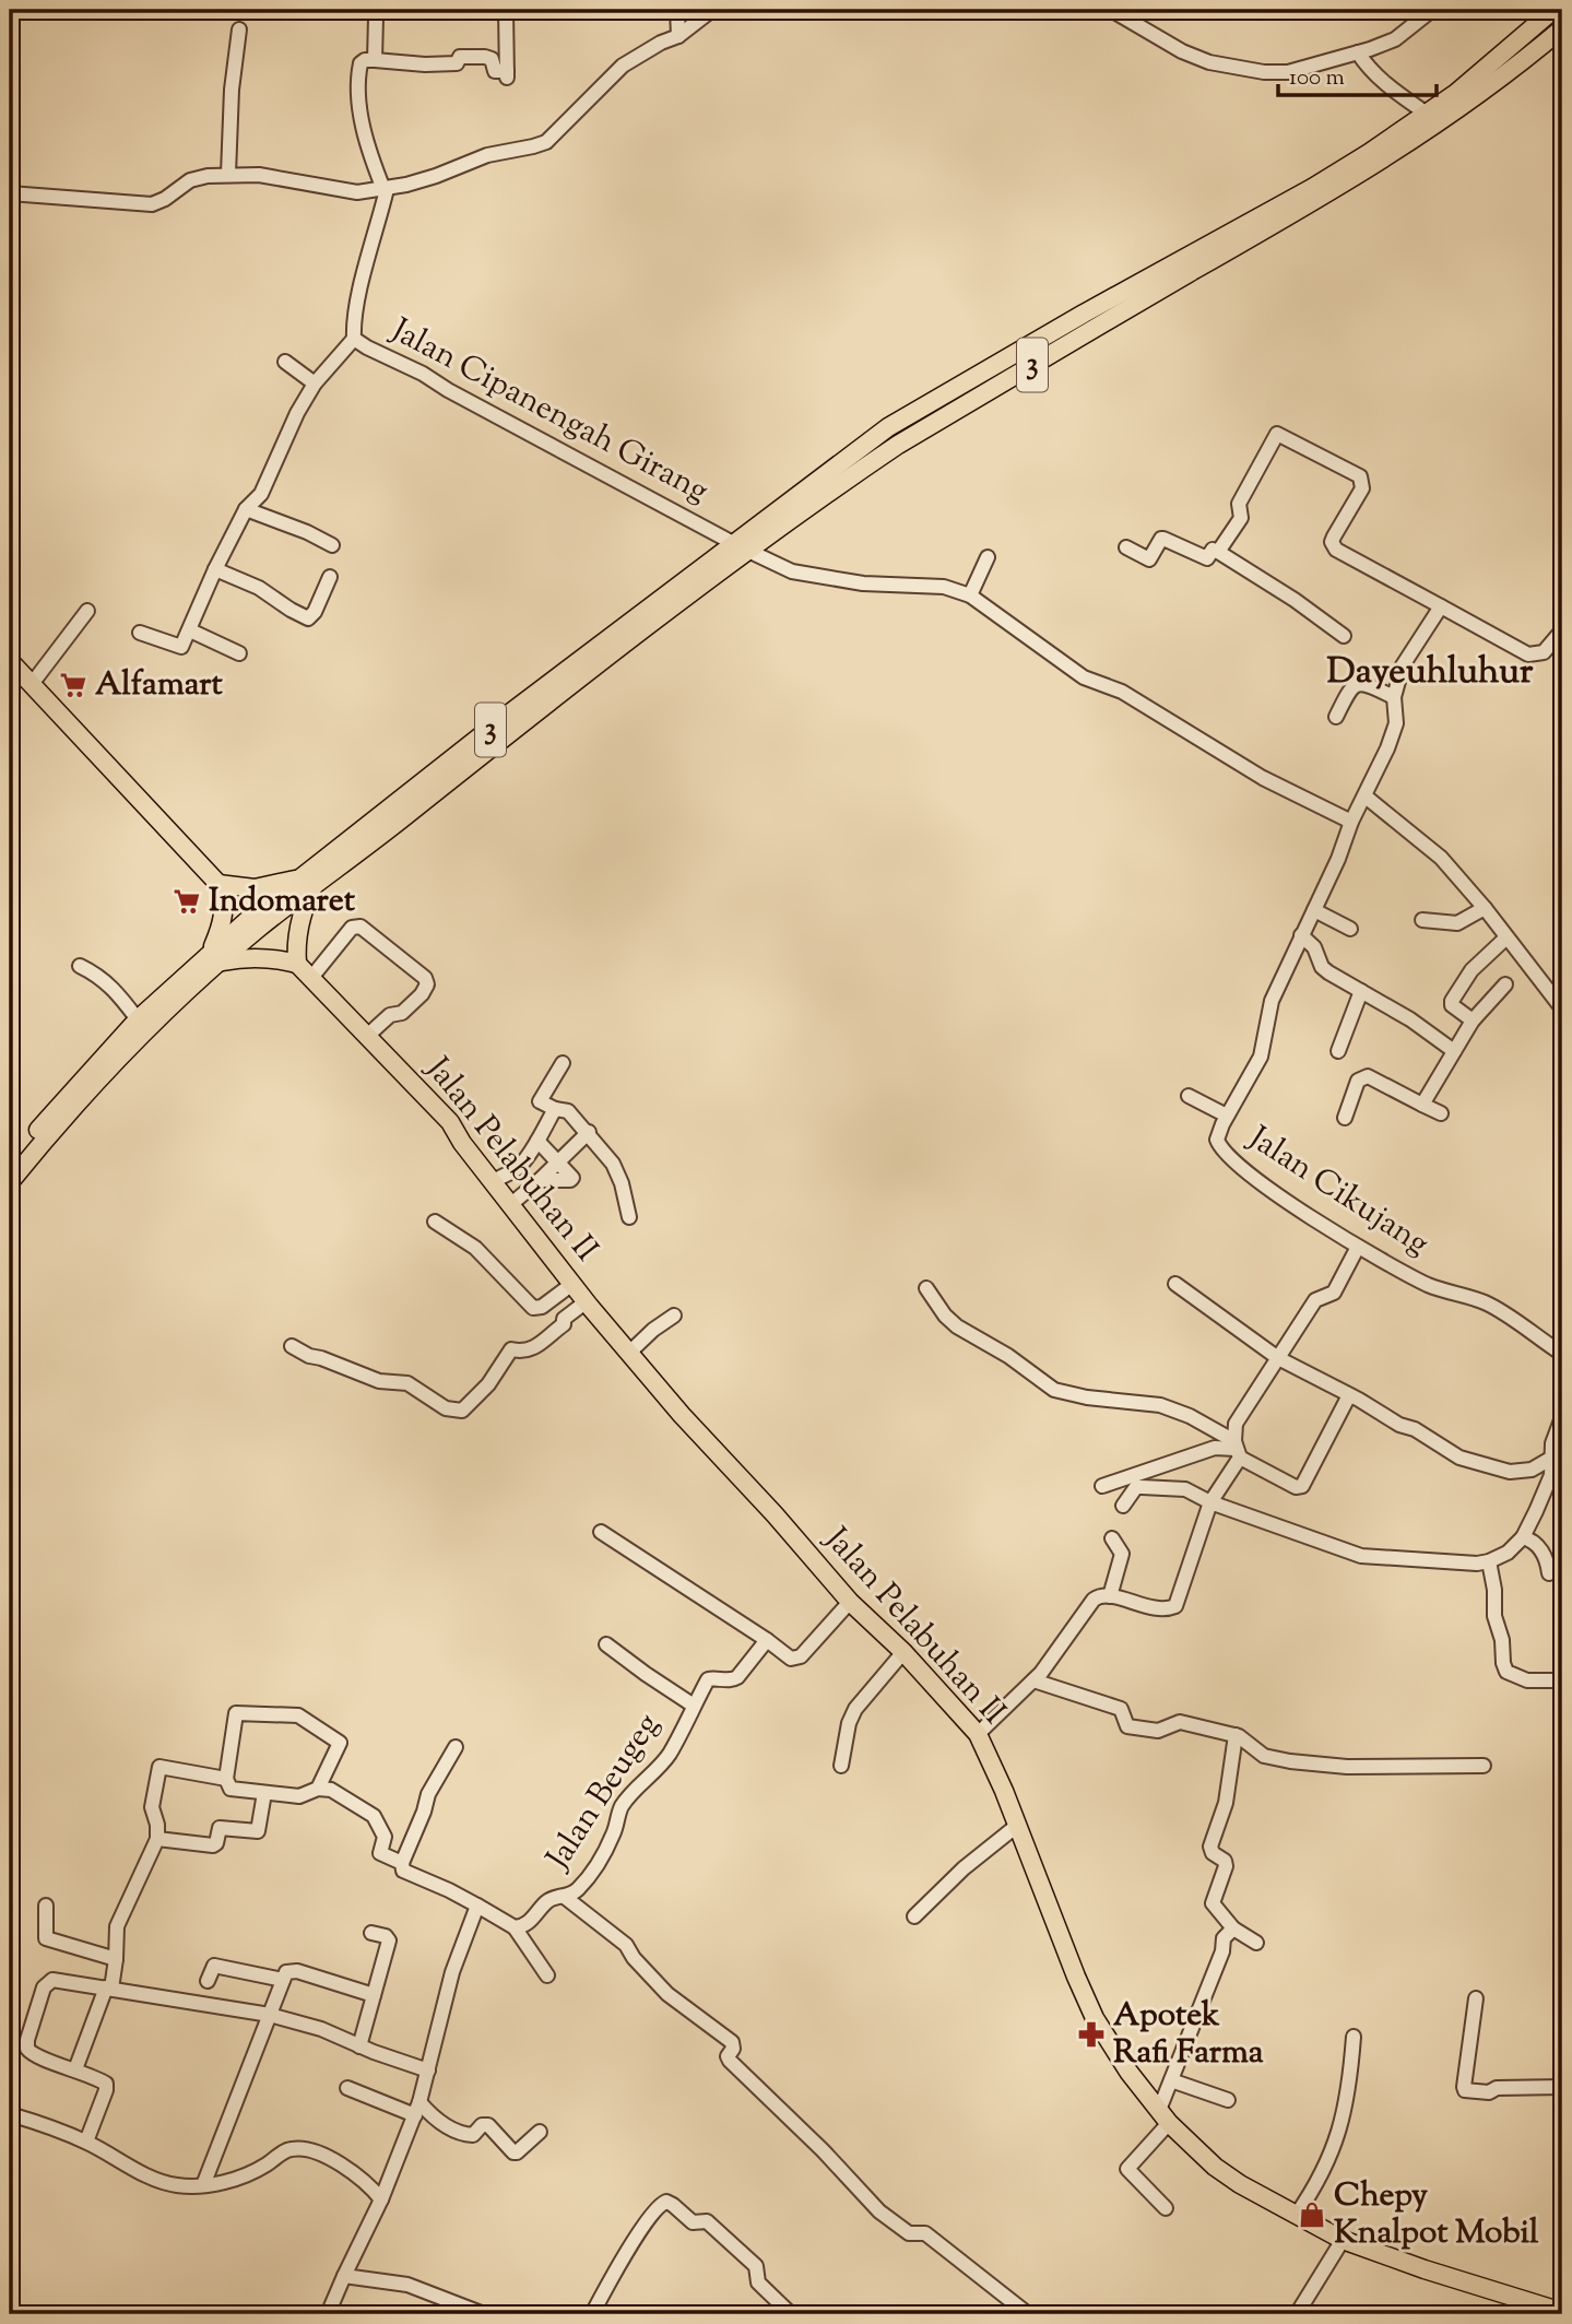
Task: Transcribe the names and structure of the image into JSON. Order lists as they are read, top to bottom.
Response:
{
  "streets": {
    "main road": ["3", "Jalan Pelabuhan II"],
    "street": ["Jalan Cipanengah Girang", "Jalan Cikujang", "Jalan Beugeg"]
  },
  "crossings": [
    ["3", "Jalan Cipanengah Girang"],
    ["Jalan Cipanengah Girang", "Jalan Cikujang"]
  ],
  "districts": ["Dayeuhluhur"],
  "places": {
    "supermarket": ["Alfamart", "Indomaret"],
    "pharmacy": ["Apotek Rafi Farma"],
    "shop": ["Chepy Knalpot Mobil"]
  },
  "scale_bar": "100 m"
}
